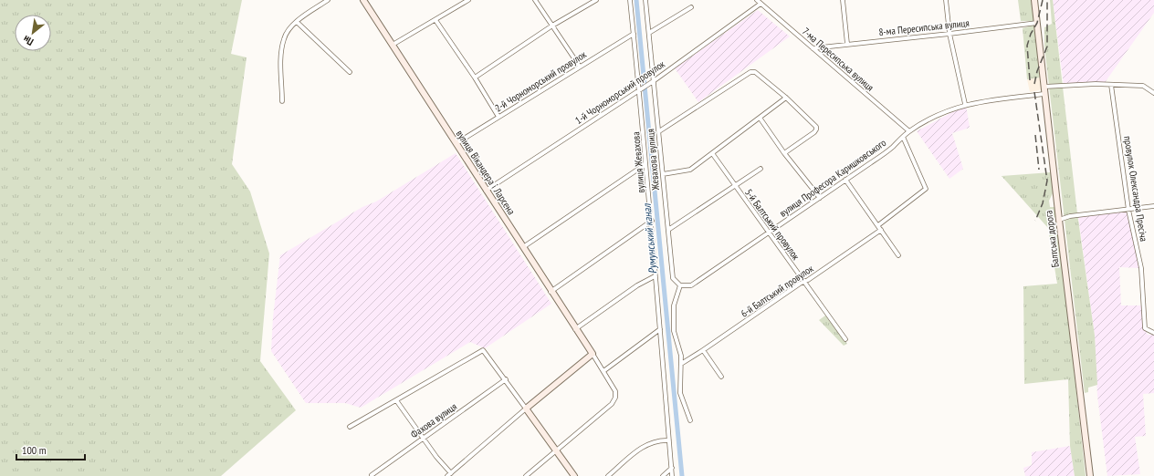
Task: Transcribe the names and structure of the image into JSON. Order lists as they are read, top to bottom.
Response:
{
  "streets": {
    "street": [
      "8-ма Пересипська вулиця",
      "7-ма Пересипська вулиця",
      "2-й Чорноморський провулок",
      "1-й Чорноморський провулок",
      "Жевахова вулиця",
      "вулиця Жевахова",
      "вулиця Вікандера і Ларсена",
      "вулиця Професора Каришковського",
      "провулок Олександра Пресіча",
      "5-й Балтський провулок",
      "Балтська дорога",
      "6-й Балтський провулок",
      "Фахова вулиця"
    ]
  },
  "crossings": [
    ["8-ма Пересипська вулиця", "7-ма Пересипська вулиця"],
    ["8-ма Пересипська вулиця", "Балтська дорога"],
    ["7-ма Пересипська вулиця", "1-й Чорноморський провулок"],
    ["7-ма Пересипська вулиця", "вулиця Професора Каришковського"],
    ["2-й Чорноморський провулок", "вулиця Жевахова"],
    ["2-й Чорноморський провулок", "вулиця Вікандера і Ларсена"],
    ["1-й Чорноморський провулок", "Жевахова вулиця"],
    ["1-й Чорноморський провулок", "вулиця Жевахова"],
    ["1-й Чорноморський провулок", "вулиця Вікандера і Ларсена"],
    ["Жевахова вулиця", "вулиця Професора Каришковського"],
    ["вулиця Професора Каришковського", "5-й Балтський провулок"],
    ["вулиця Професора Каришковського", "Балтська дорога"],
    ["5-й Балтський провулок", "6-й Балтський провулок"]
  ],
  "water": ["Румунський канал"],
  "scale_bar": "100 m",
  "north": "bottom left"
}
